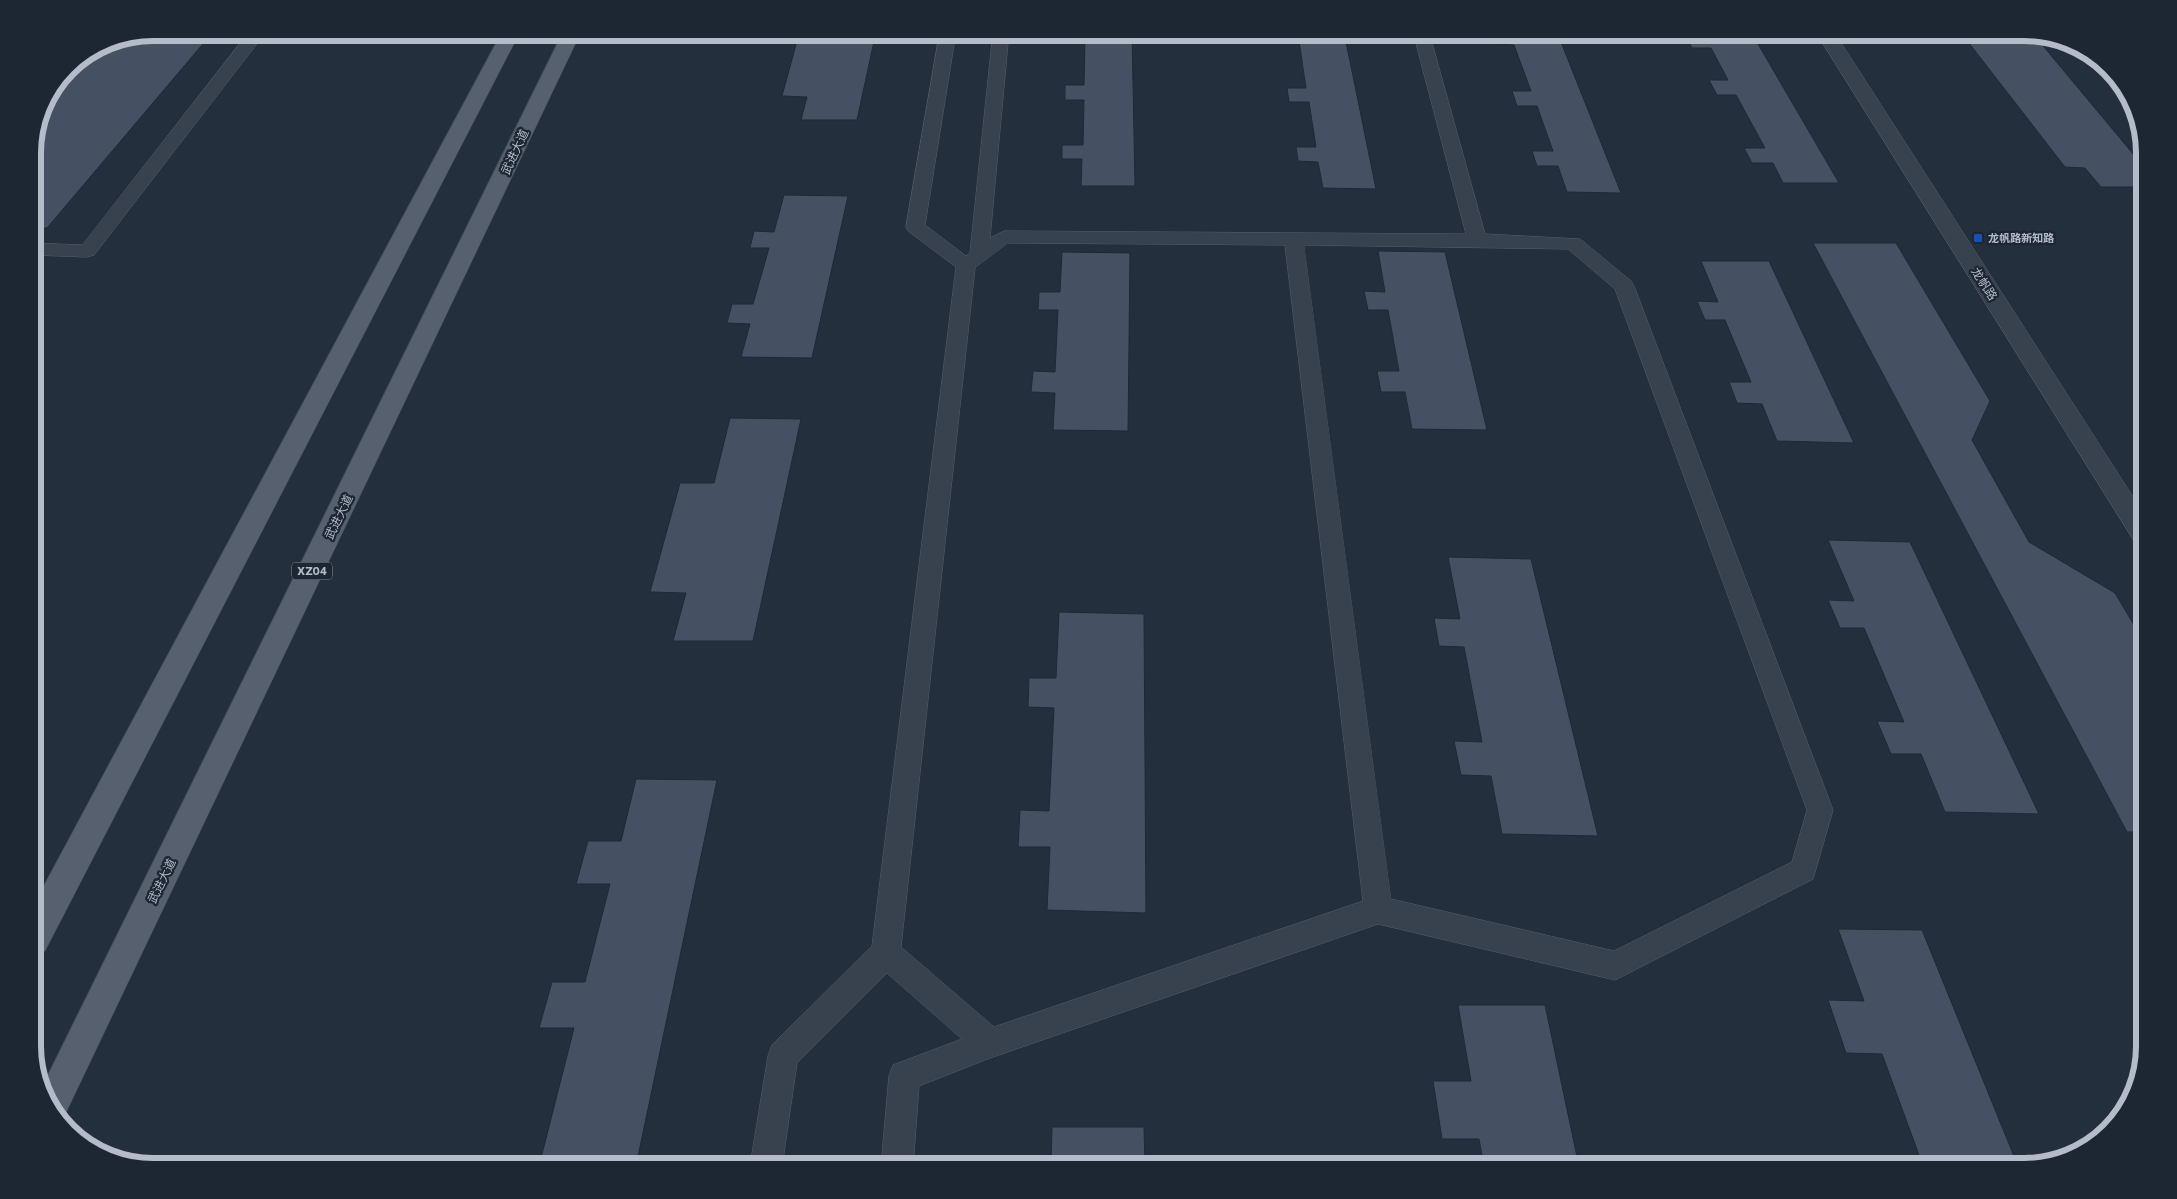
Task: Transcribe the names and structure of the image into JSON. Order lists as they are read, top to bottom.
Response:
{
  "streets": {
    "main road": ["武进大道", "XZ04"],
    "street": ["龙帆路"]
  },
  "places": {
    "transit": ["龙帆路新知路"]
  }
}
